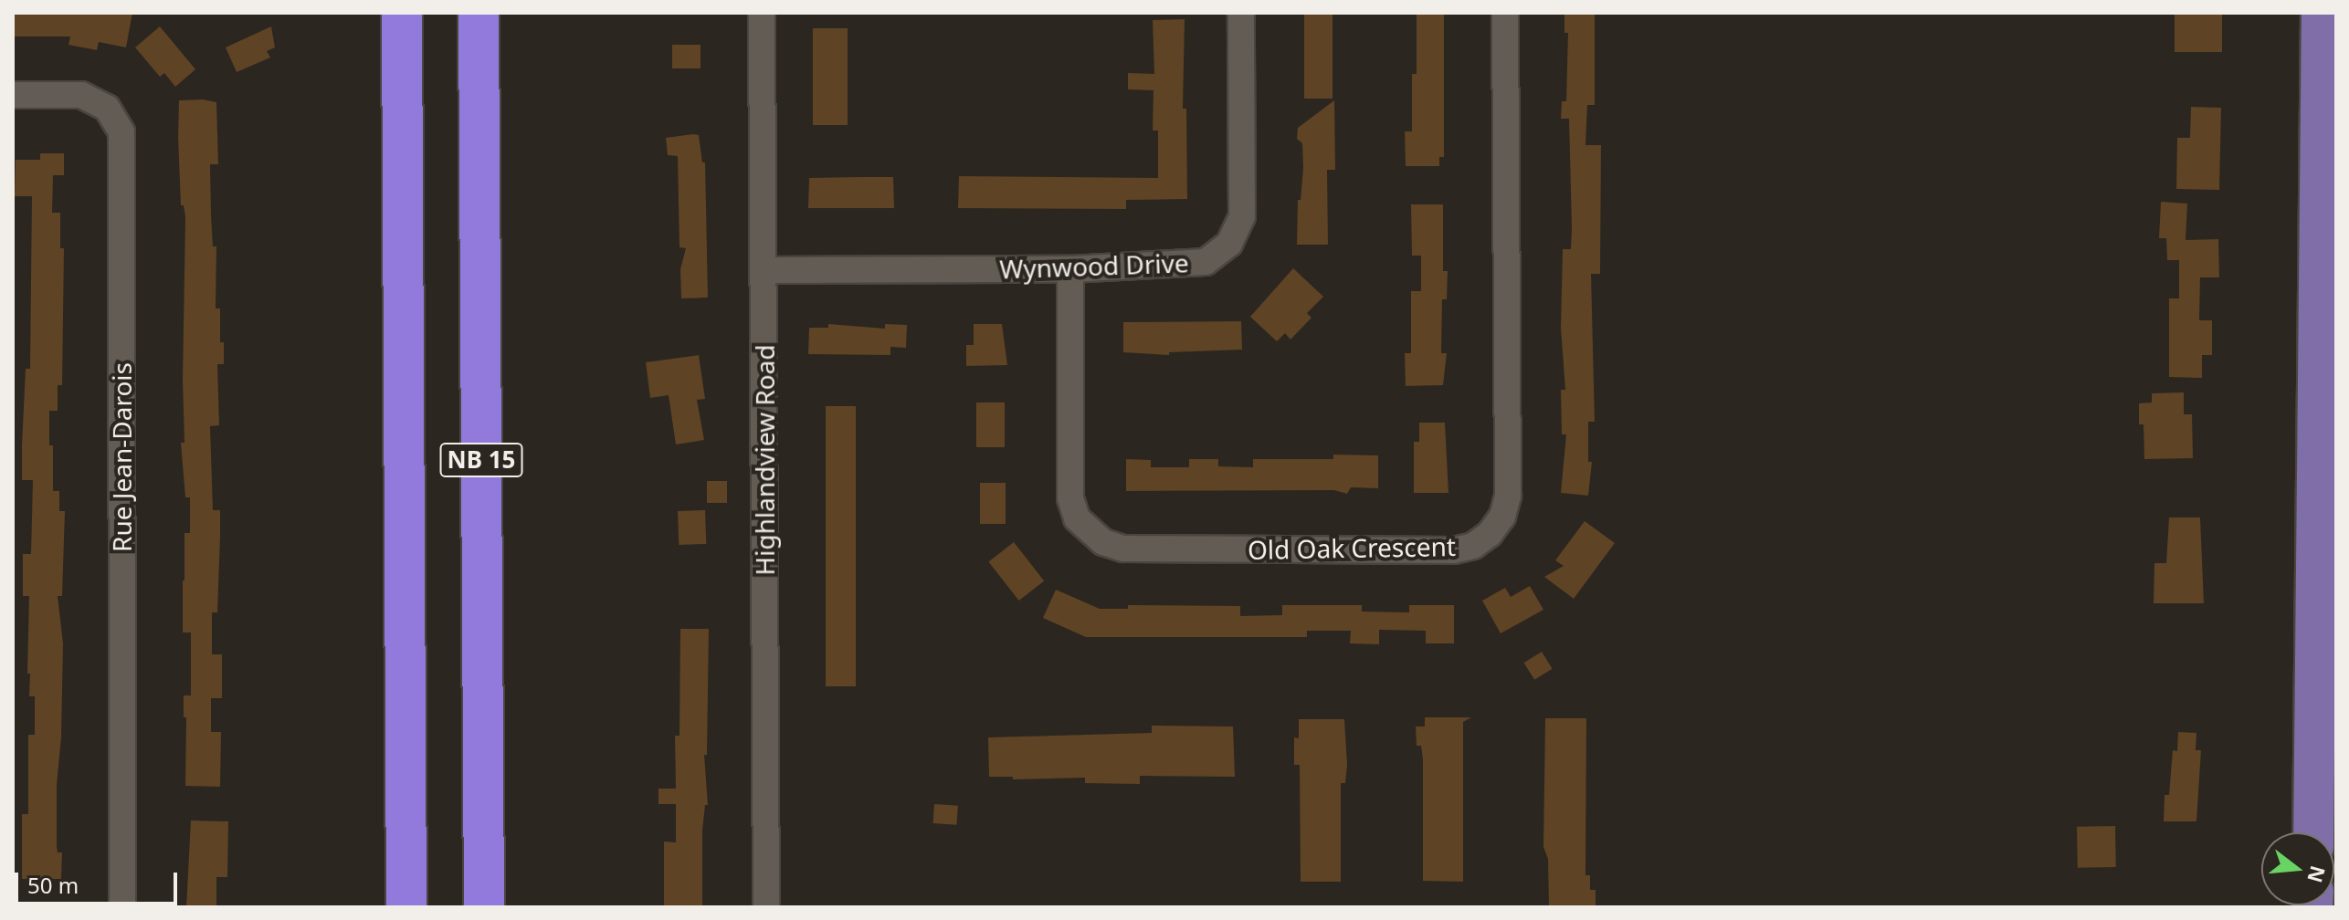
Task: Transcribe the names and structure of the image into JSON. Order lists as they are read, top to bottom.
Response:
{
  "streets": {
    "highway": ["NB 15"],
    "street": [
      "Wynwood Drive",
      "Rue Jean-Darois",
      "Highlandview Road",
      "Old Oak Crescent"
    ]
  },
  "crossings": [
    ["Wynwood Drive", "Highlandview Road"],
    ["Wynwood Drive", "Old Oak Crescent"]
  ],
  "scale_bar": "50 m",
  "north": "right"
}
